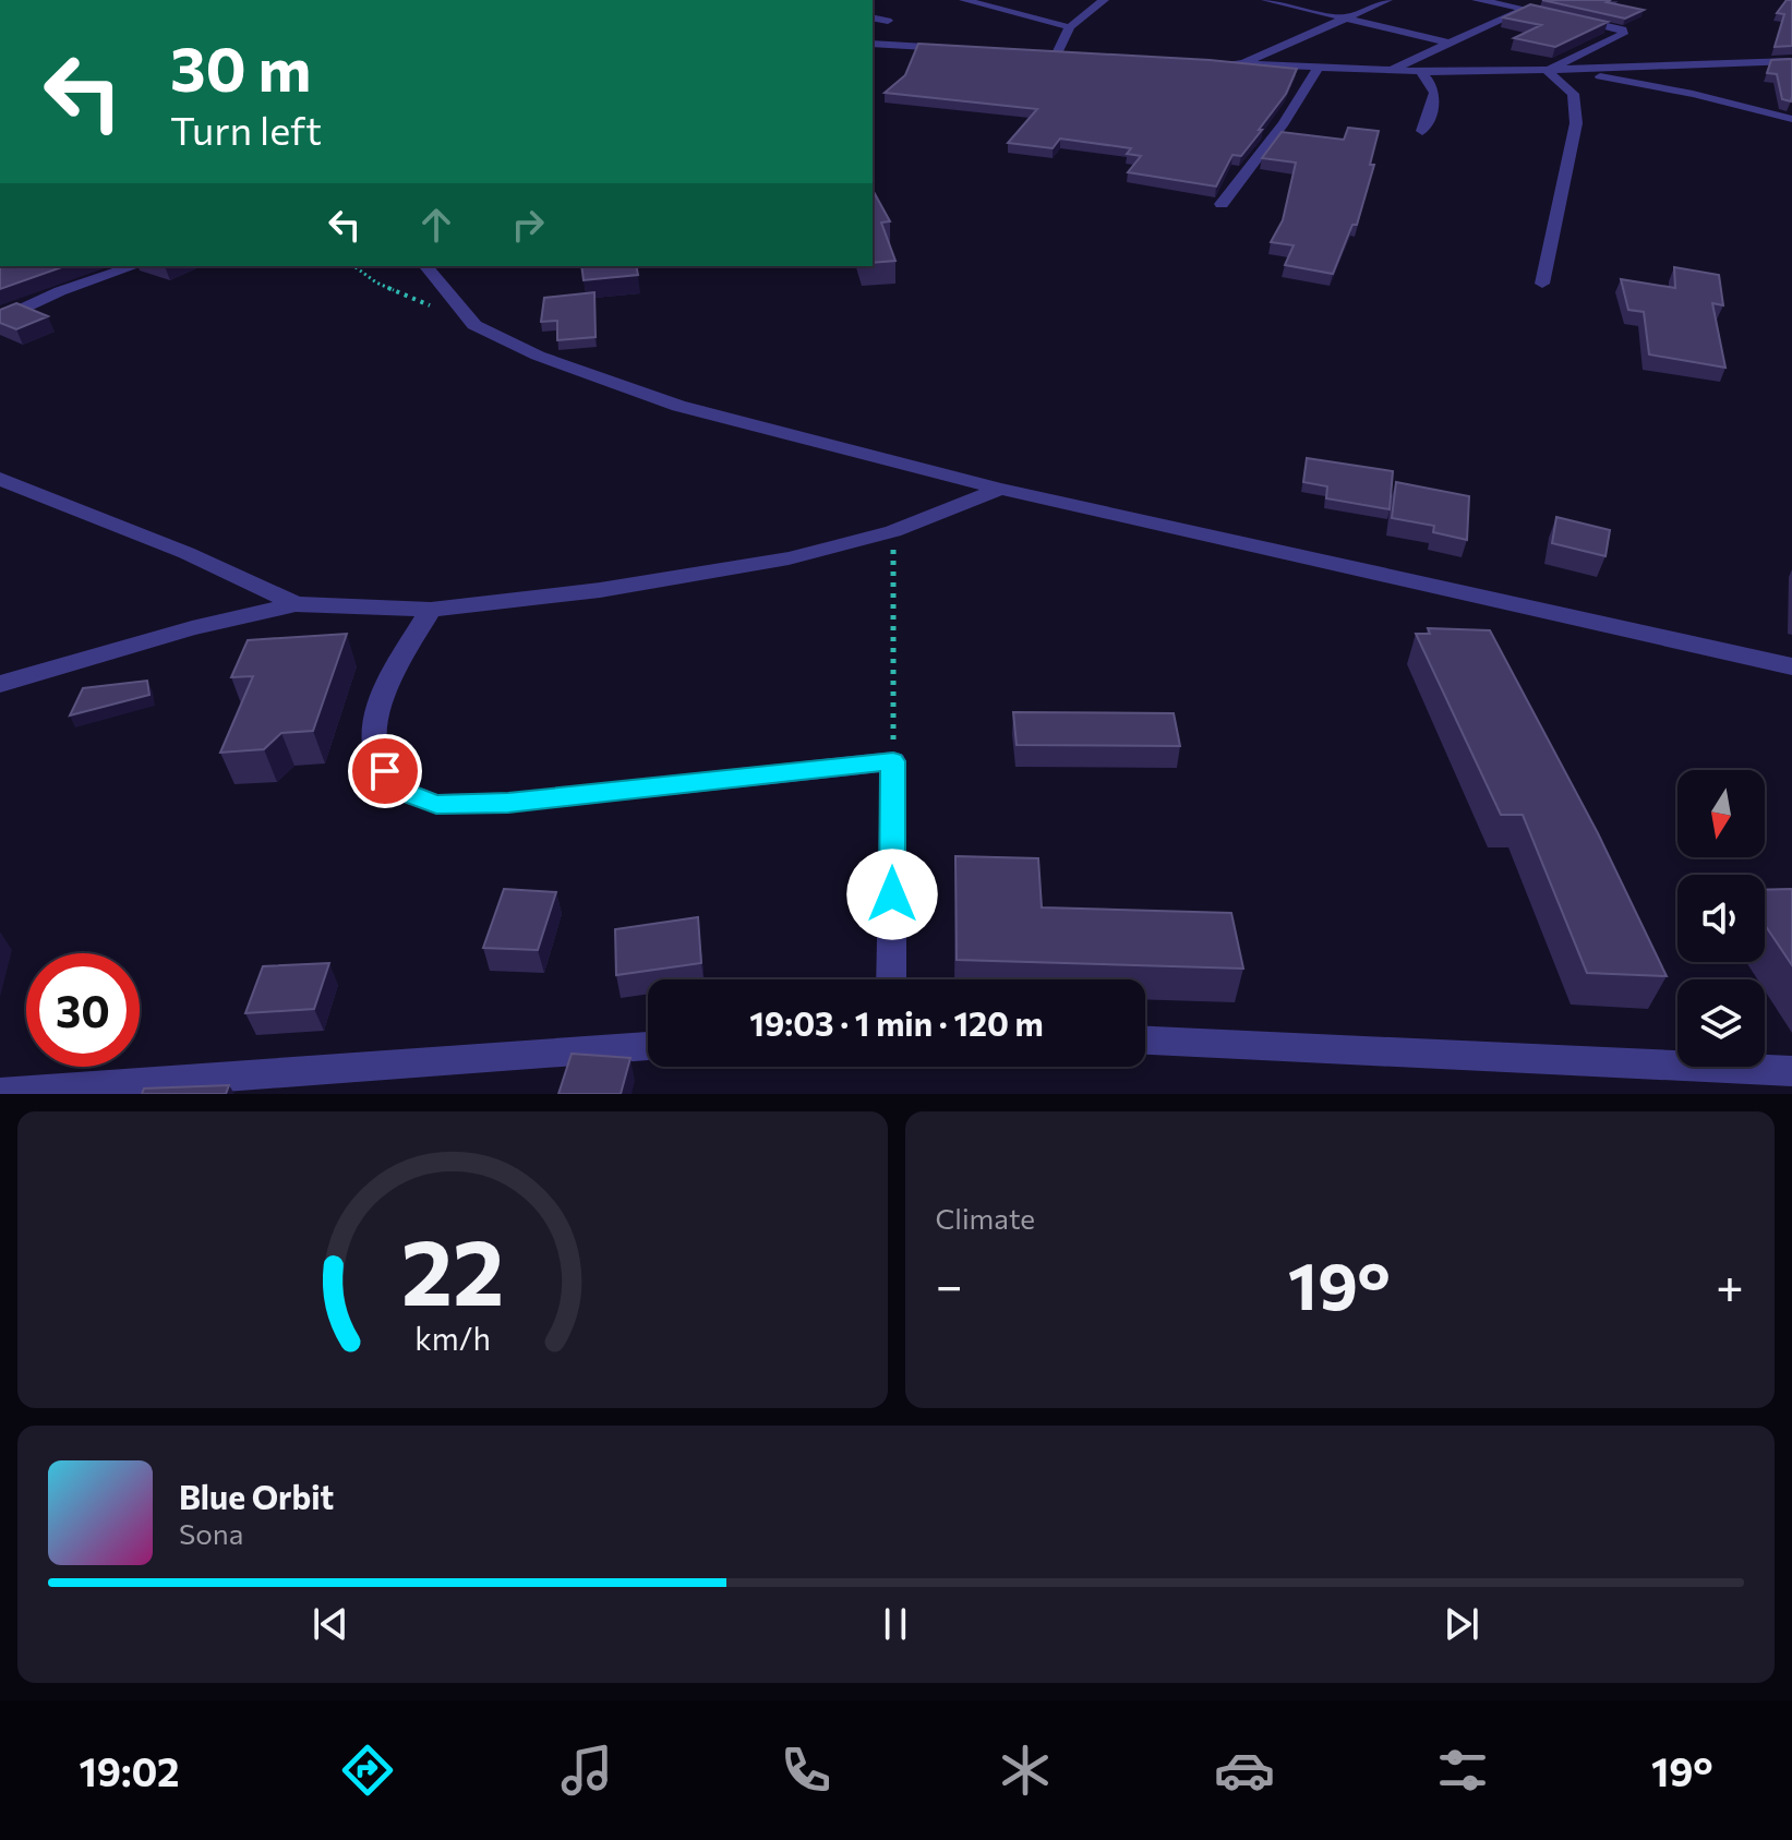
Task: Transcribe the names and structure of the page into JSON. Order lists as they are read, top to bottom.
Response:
{
  "north": "bottom",
  "page": {
    "turn": ["30 m", "Turn left"],
    "limit": "30",
    "trip": "19:03 · 1 min · 120 m",
    "tile": "Climate",
    "heat": ["−", "19°", "+"],
    "song": ["Blue Orbit", "Sona"],
    "tabs": ["19:02", "19°"],
    "gauge": ["22", "km/h"]
  }
}
